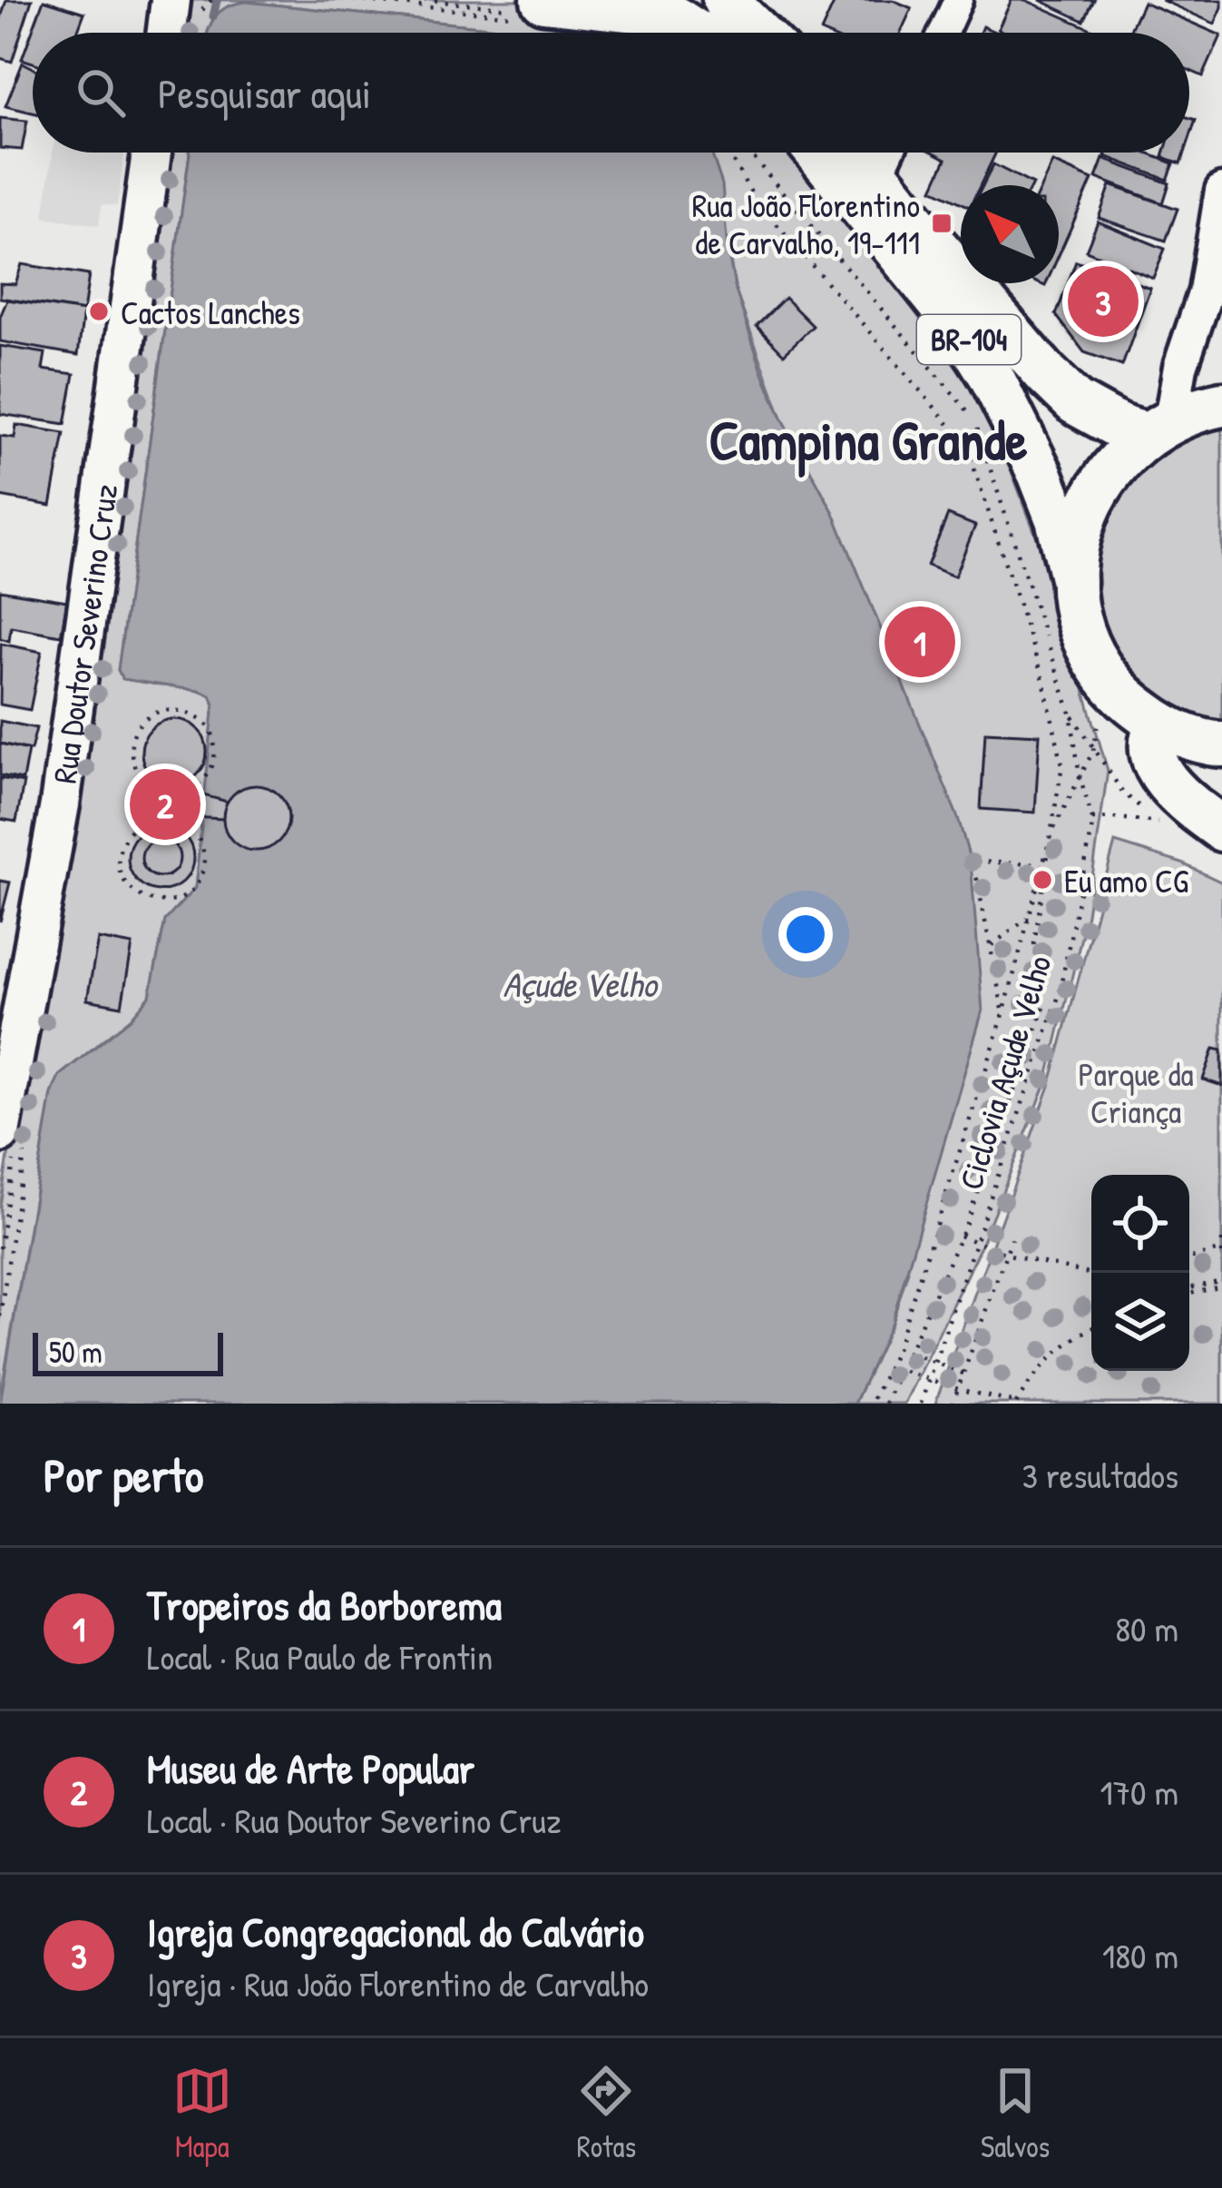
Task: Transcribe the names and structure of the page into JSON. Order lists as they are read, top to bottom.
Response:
{
  "streets": {
    "main road": ["BR-104", "Rua Doutor Severino Cruz"],
    "path": ["Ciclovia Açude Velho"]
  },
  "districts": ["Campina Grande"],
  "water": ["Açude Velho"],
  "parks": ["Parque da Criança"],
  "places": {
    "transit": ["Rua João Florentino de Carvalho, 19-111"],
    "other": ["Cactos Lanches", "Eu amo CG"]
  },
  "scale_bar": "50 m",
  "north": "top left",
  "page": {
    "search": "Pesquisar aqui",
    "pins": ["3", "1", "2"],
    "scale": "50 m",
    "heading": ["Por perto", "3 resultados"],
    "list": [
      {
        "mark": "1",
        "name": "Tropeiros da Borborema",
        "note": "Local · Rua Paulo de Frontin",
        "value": "80 m"
      },
      {
        "mark": "2",
        "name": "Museu de Arte Popular",
        "note": "Local · Rua Doutor Severino Cruz",
        "value": "170 m"
      },
      {
        "mark": "3",
        "name": "Igreja Congregacional do Calvário",
        "note": "Igreja · Rua João Florentino de Carvalho",
        "value": "180 m"
      }
    ],
    "nav": ["Mapa", "Rotas", "Salvos"]
  }
}
